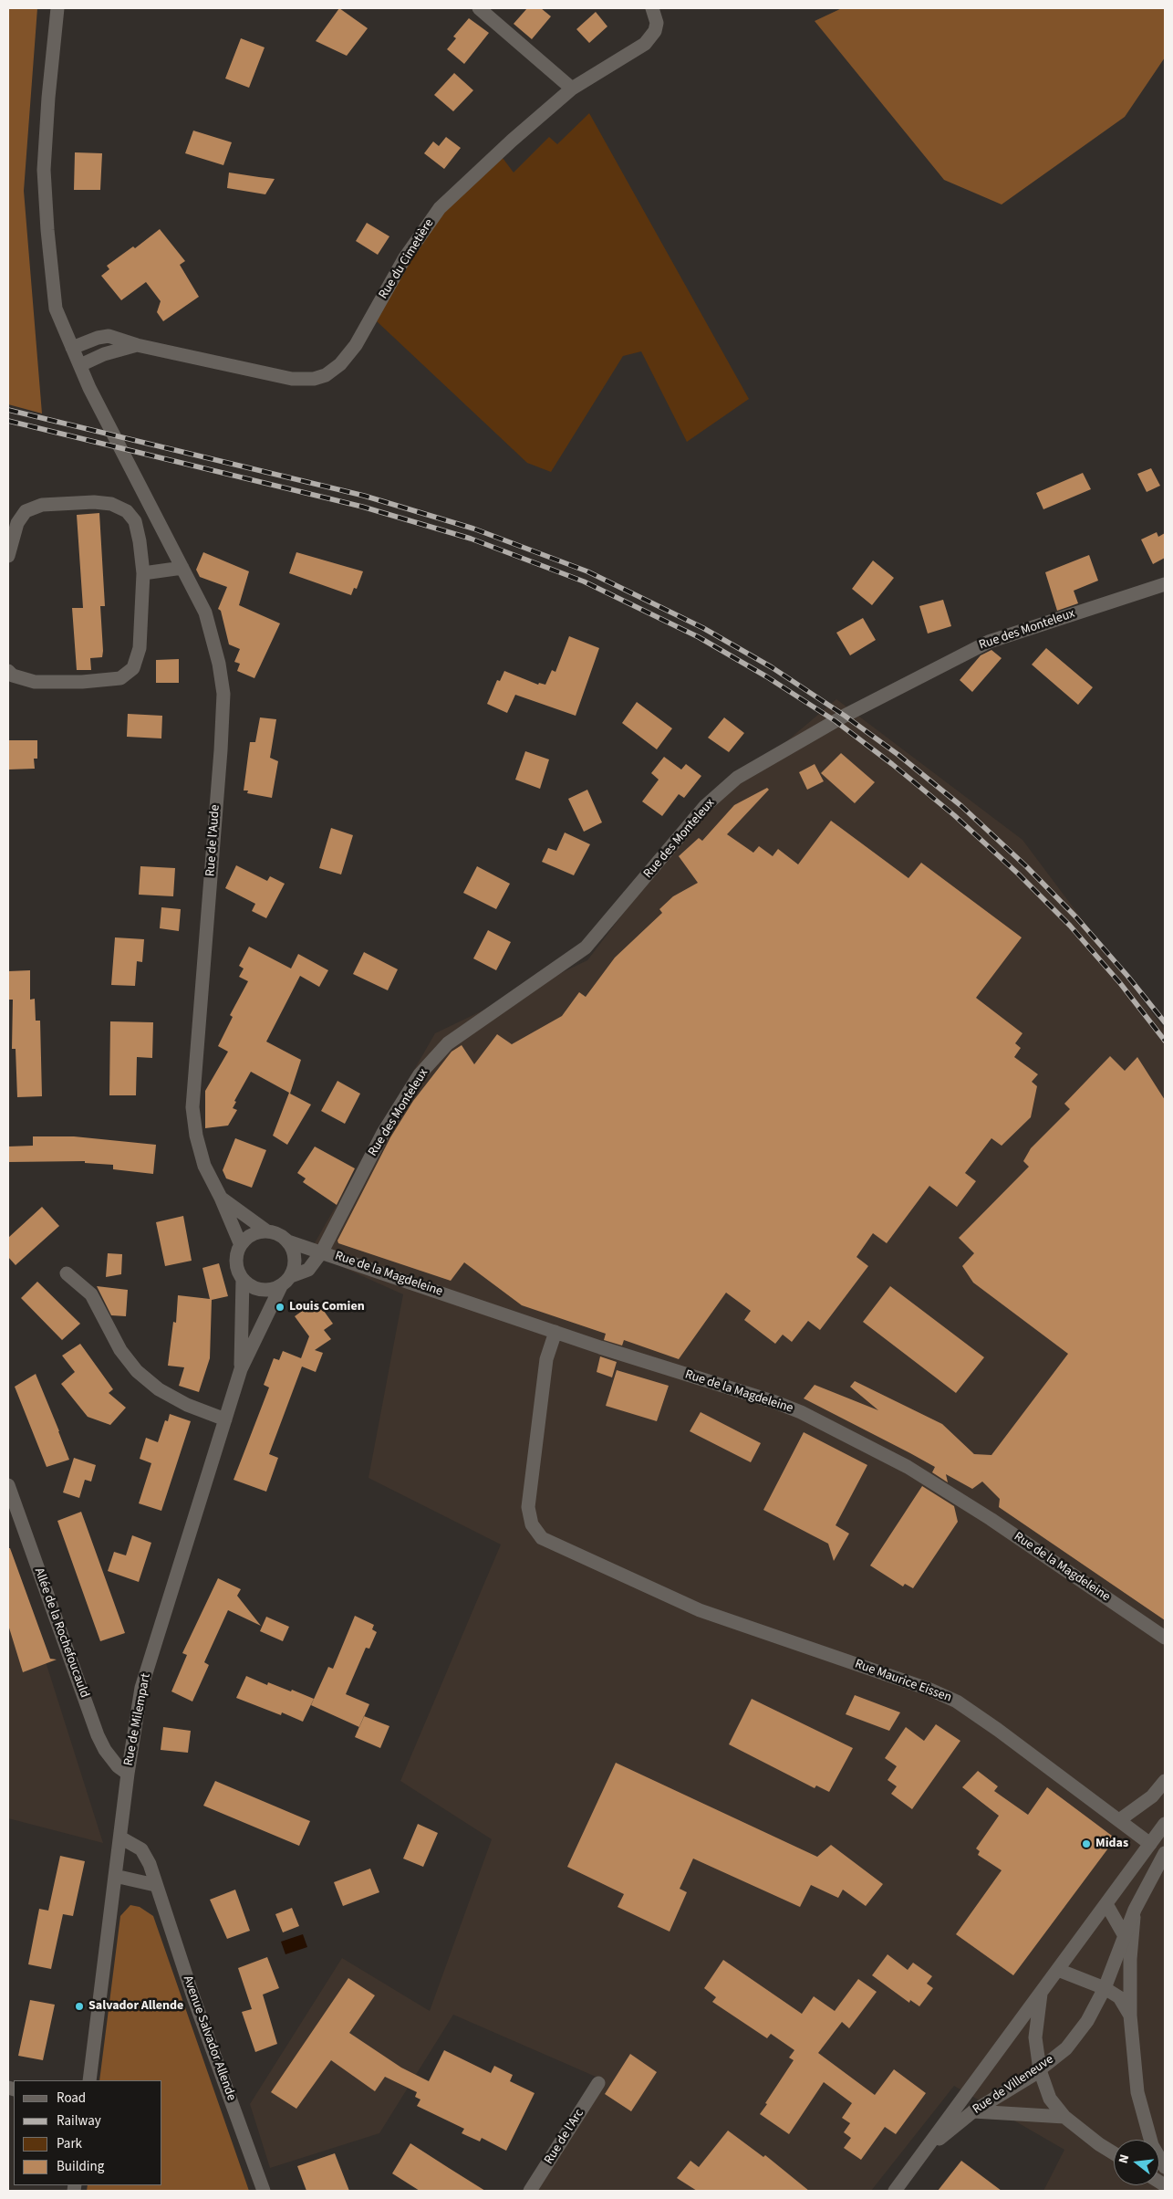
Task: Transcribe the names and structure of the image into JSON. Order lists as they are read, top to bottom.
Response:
{
  "streets": {
    "street": [
      "Rue du Cimetière",
      "Rue des Monteleux",
      "Rue de l'Aude",
      "Rue de la Magdeleine",
      "Allée de la Rochefoucauld",
      "Rue Maurice Eissen",
      "Rue de Milempart",
      "Avenue Salvador Allende",
      "Rue de Villeneuve",
      "Rue de l'Arc"
    ]
  },
  "crossings": [
    ["Rue du Cimetière", "Rue de l'Aude"],
    ["Rue des Monteleux", "Rue de l'Aude"],
    ["Rue des Monteleux", "Rue de la Magdeleine"],
    ["Rue des Monteleux", "Rue de Milempart"],
    ["Rue de l'Aude", "Rue de la Magdeleine"],
    ["Rue de l'Aude", "Rue de Milempart"],
    ["Rue de la Magdeleine", "Rue Maurice Eissen"],
    ["Rue de la Magdeleine", "Rue de Milempart"],
    ["Allée de la Rochefoucauld", "Rue de Milempart"],
    ["Rue de Milempart", "Avenue Salvador Allende"]
  ],
  "places": ["Louis Comien", "Midas", "Salvador Allende"],
  "legend": [
    "Road",
    "Railway",
    "Park",
    "Building"
  ],
  "north": "left"
}
